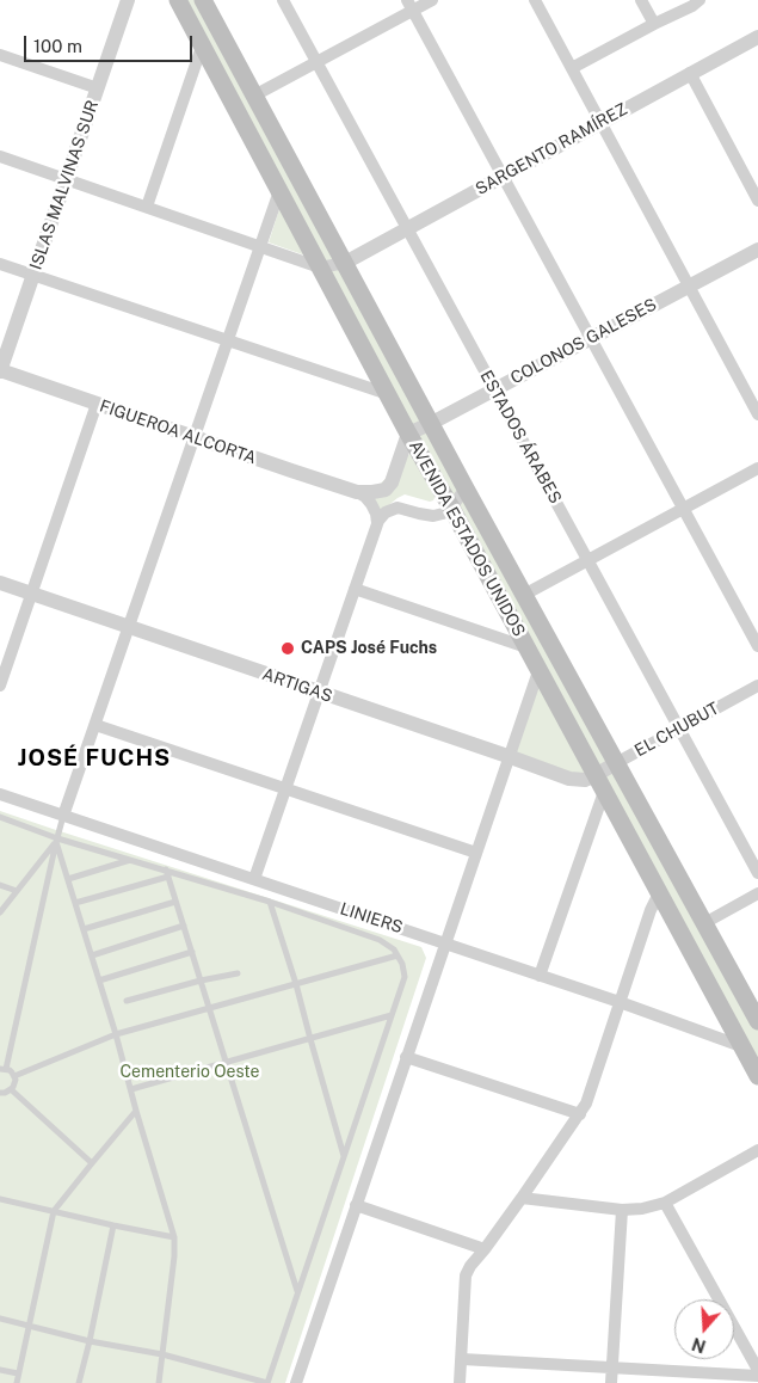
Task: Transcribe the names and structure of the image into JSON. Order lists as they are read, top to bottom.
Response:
{
  "streets": {
    "main road": ["AVENIDA ESTADOS UNIDOS"],
    "street": [
      "SARGENTO RAMÍREZ",
      "ISLAS MALVINAS SUR",
      "COLONOS GALESES",
      "FIGUEROA ALCORTA",
      "ESTADOS ÁRABES",
      "ARTIGAS",
      "EL CHUBUT",
      "LINIERS"
    ]
  },
  "crossings": [
    ["SARGENTO RAMÍREZ", "ESTADOS ÁRABES"],
    ["SARGENTO RAMÍREZ", "AVENIDA ESTADOS UNIDOS"],
    ["ISLAS MALVINAS SUR", "FIGUEROA ALCORTA"],
    ["COLONOS GALESES", "ESTADOS ÁRABES"],
    ["COLONOS GALESES", "AVENIDA ESTADOS UNIDOS"],
    ["ESTADOS ÁRABES", "EL CHUBUT"],
    ["AVENIDA ESTADOS UNIDOS", "ARTIGAS"],
    ["AVENIDA ESTADOS UNIDOS", "EL CHUBUT"],
    ["AVENIDA ESTADOS UNIDOS", "LINIERS"],
    ["ARTIGAS", "EL CHUBUT"]
  ],
  "districts": ["JOSÉ FUCHS"],
  "parks": ["Cementerio Oeste"],
  "places": ["CAPS José Fuchs"],
  "scale_bar": "100 m",
  "north": "bottom"
}
